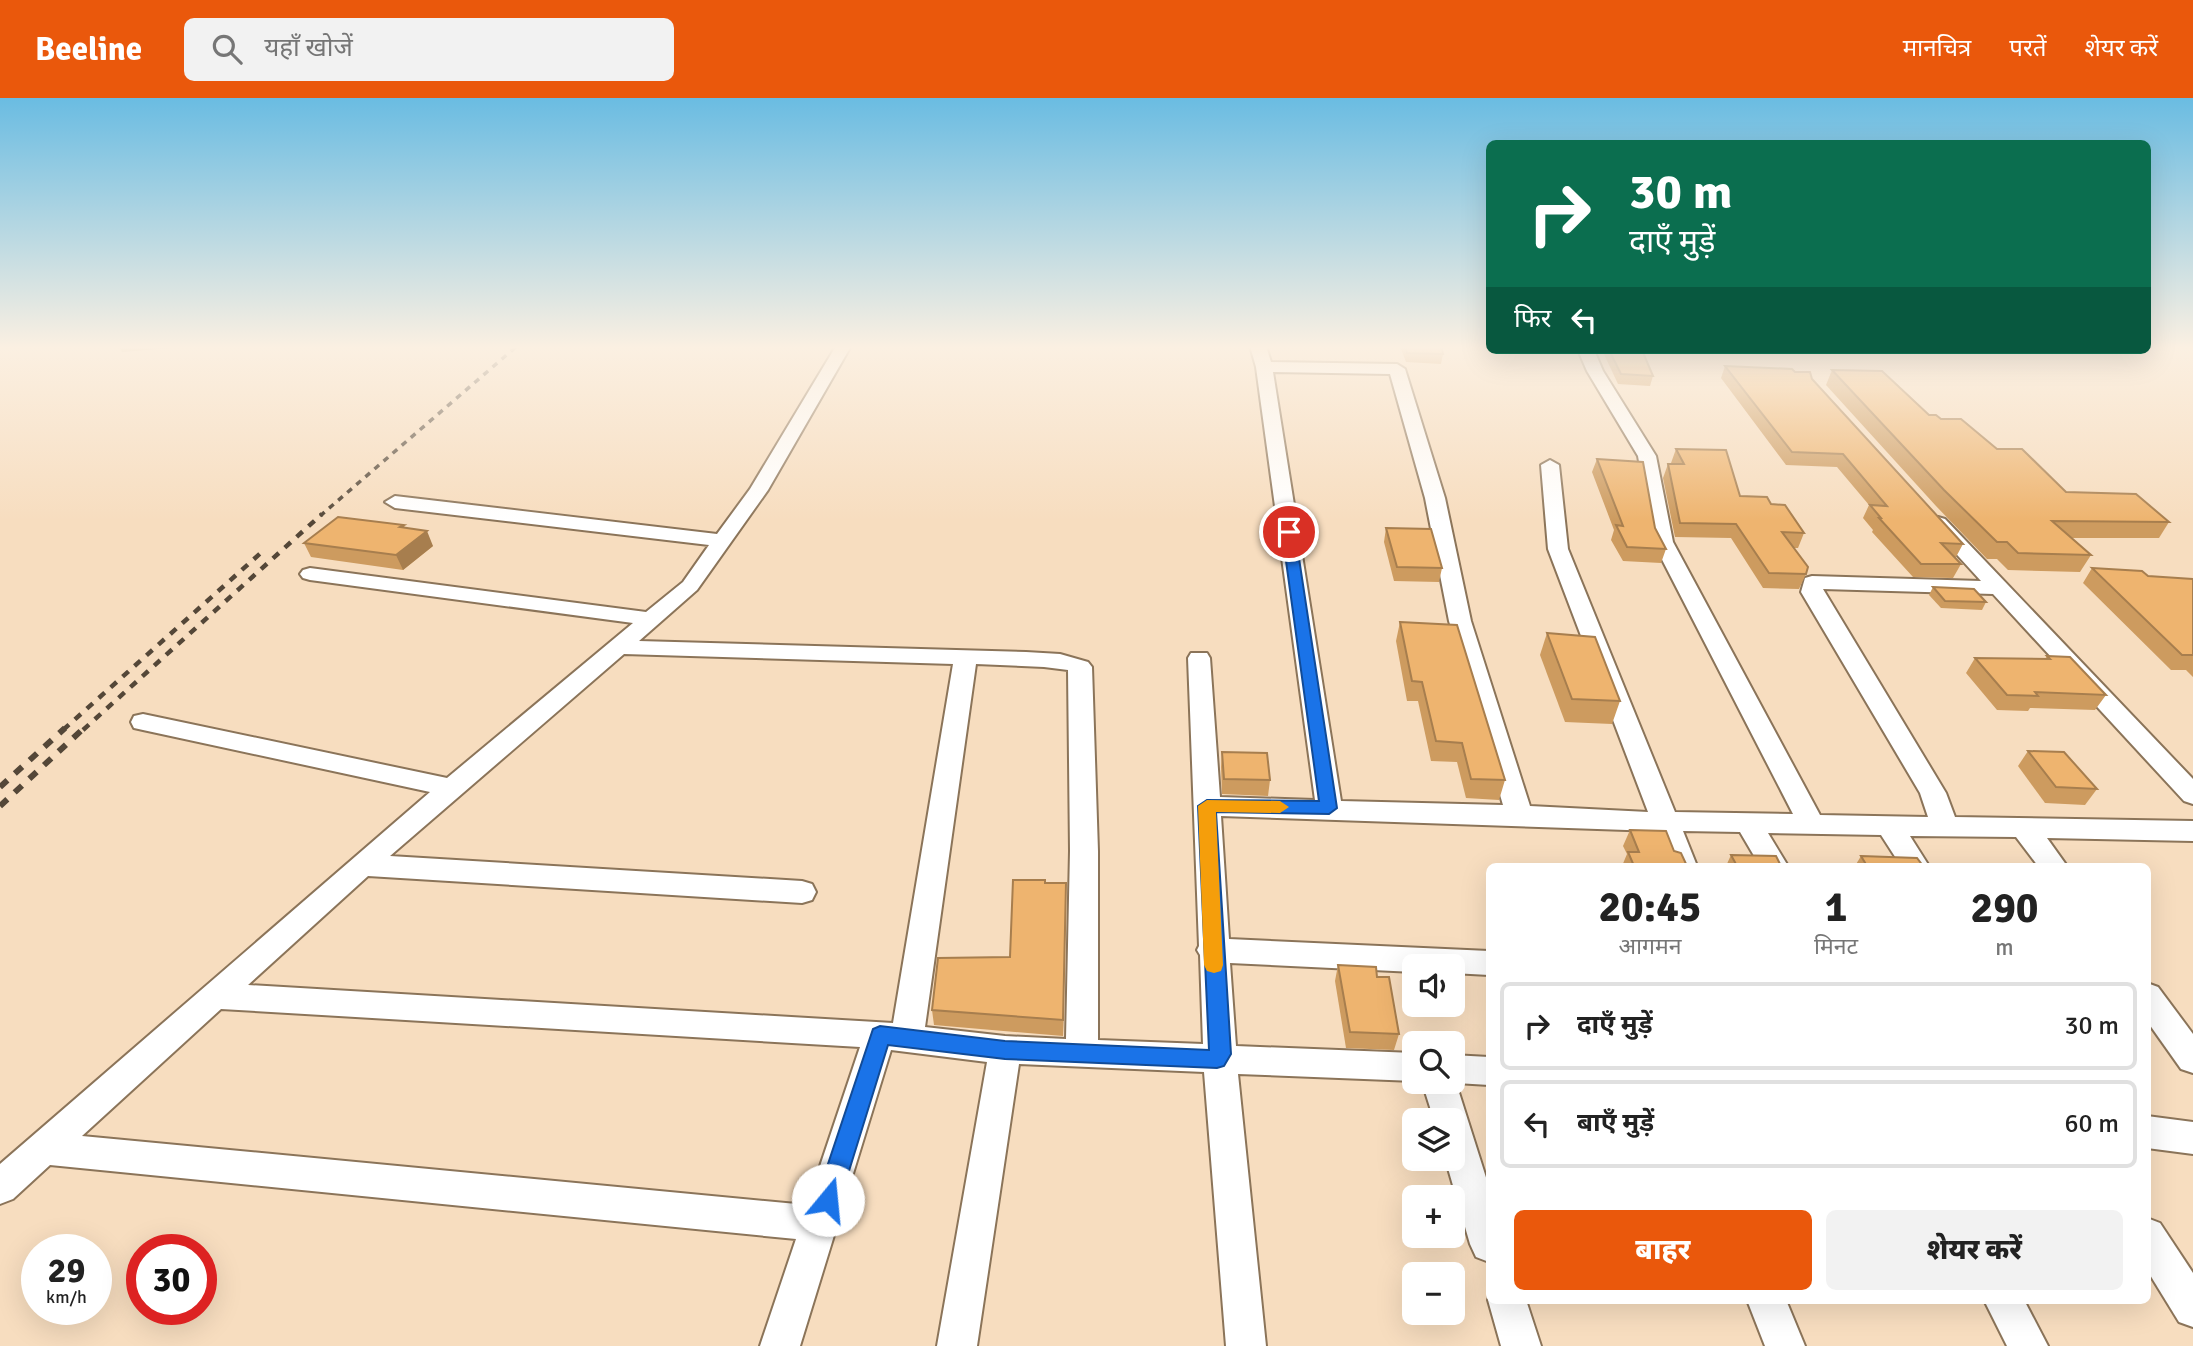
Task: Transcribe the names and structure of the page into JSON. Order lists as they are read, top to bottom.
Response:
{
  "page": {
    "header": "Beeline",
    "search": "यहाँ खोजें",
    "nav": ["मानचित्र", "परतें", "शेयर करें"],
    "turn": ["30 m", "दाएँ मुड़ें"],
    "then": "फिर",
    "eta": [
      "20:45",
      "आगमन",
      "1",
      "मिनट",
      "290",
      "m"
    ],
    "map_buttons": ["+", "−"],
    "list": [
      {
        "name": "दाएँ मुड़ें",
        "value": "30 m"
      },
      {
        "name": "बाएँ मुड़ें",
        "value": "60 m"
      }
    ],
    "buttons": ["बाहर", "शेयर करें"],
    "speed": "29 km/h",
    "limit": "30"
  }
}
